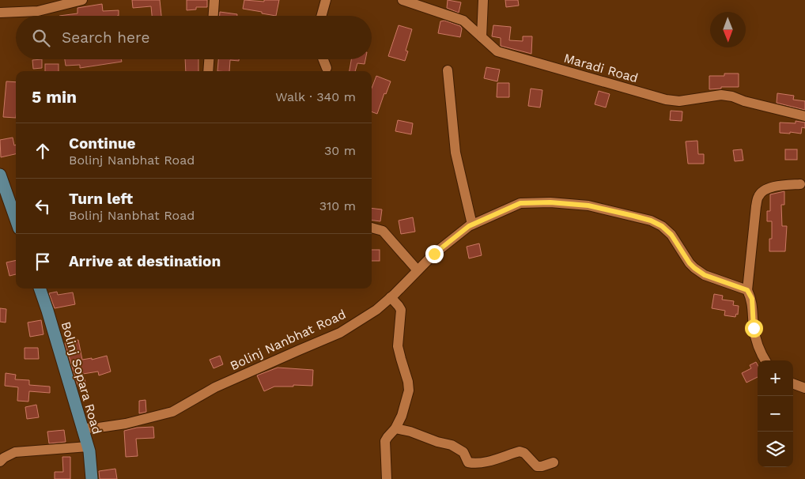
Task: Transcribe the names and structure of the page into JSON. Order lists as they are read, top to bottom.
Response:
{
  "streets": {
    "main road": ["Bolinj Sopara Road"],
    "street": ["Maradi Road", "Bolinj Nanbhat Road"]
  },
  "crossings": [
    ["Bolinj Nanbhat Road", "Bolinj Sopara Road"]
  ],
  "north": "bottom",
  "page": {
    "search": "Search here",
    "heading": ["5 min", "Walk · 340 m"],
    "list": [
      ["Continue", "Bolinj Nanbhat Road", "30 m"],
      ["Turn left", "Bolinj Nanbhat Road", "310 m"],
      "Arrive at destination"
    ],
    "map_buttons": ["+", "−"]
  }
}
